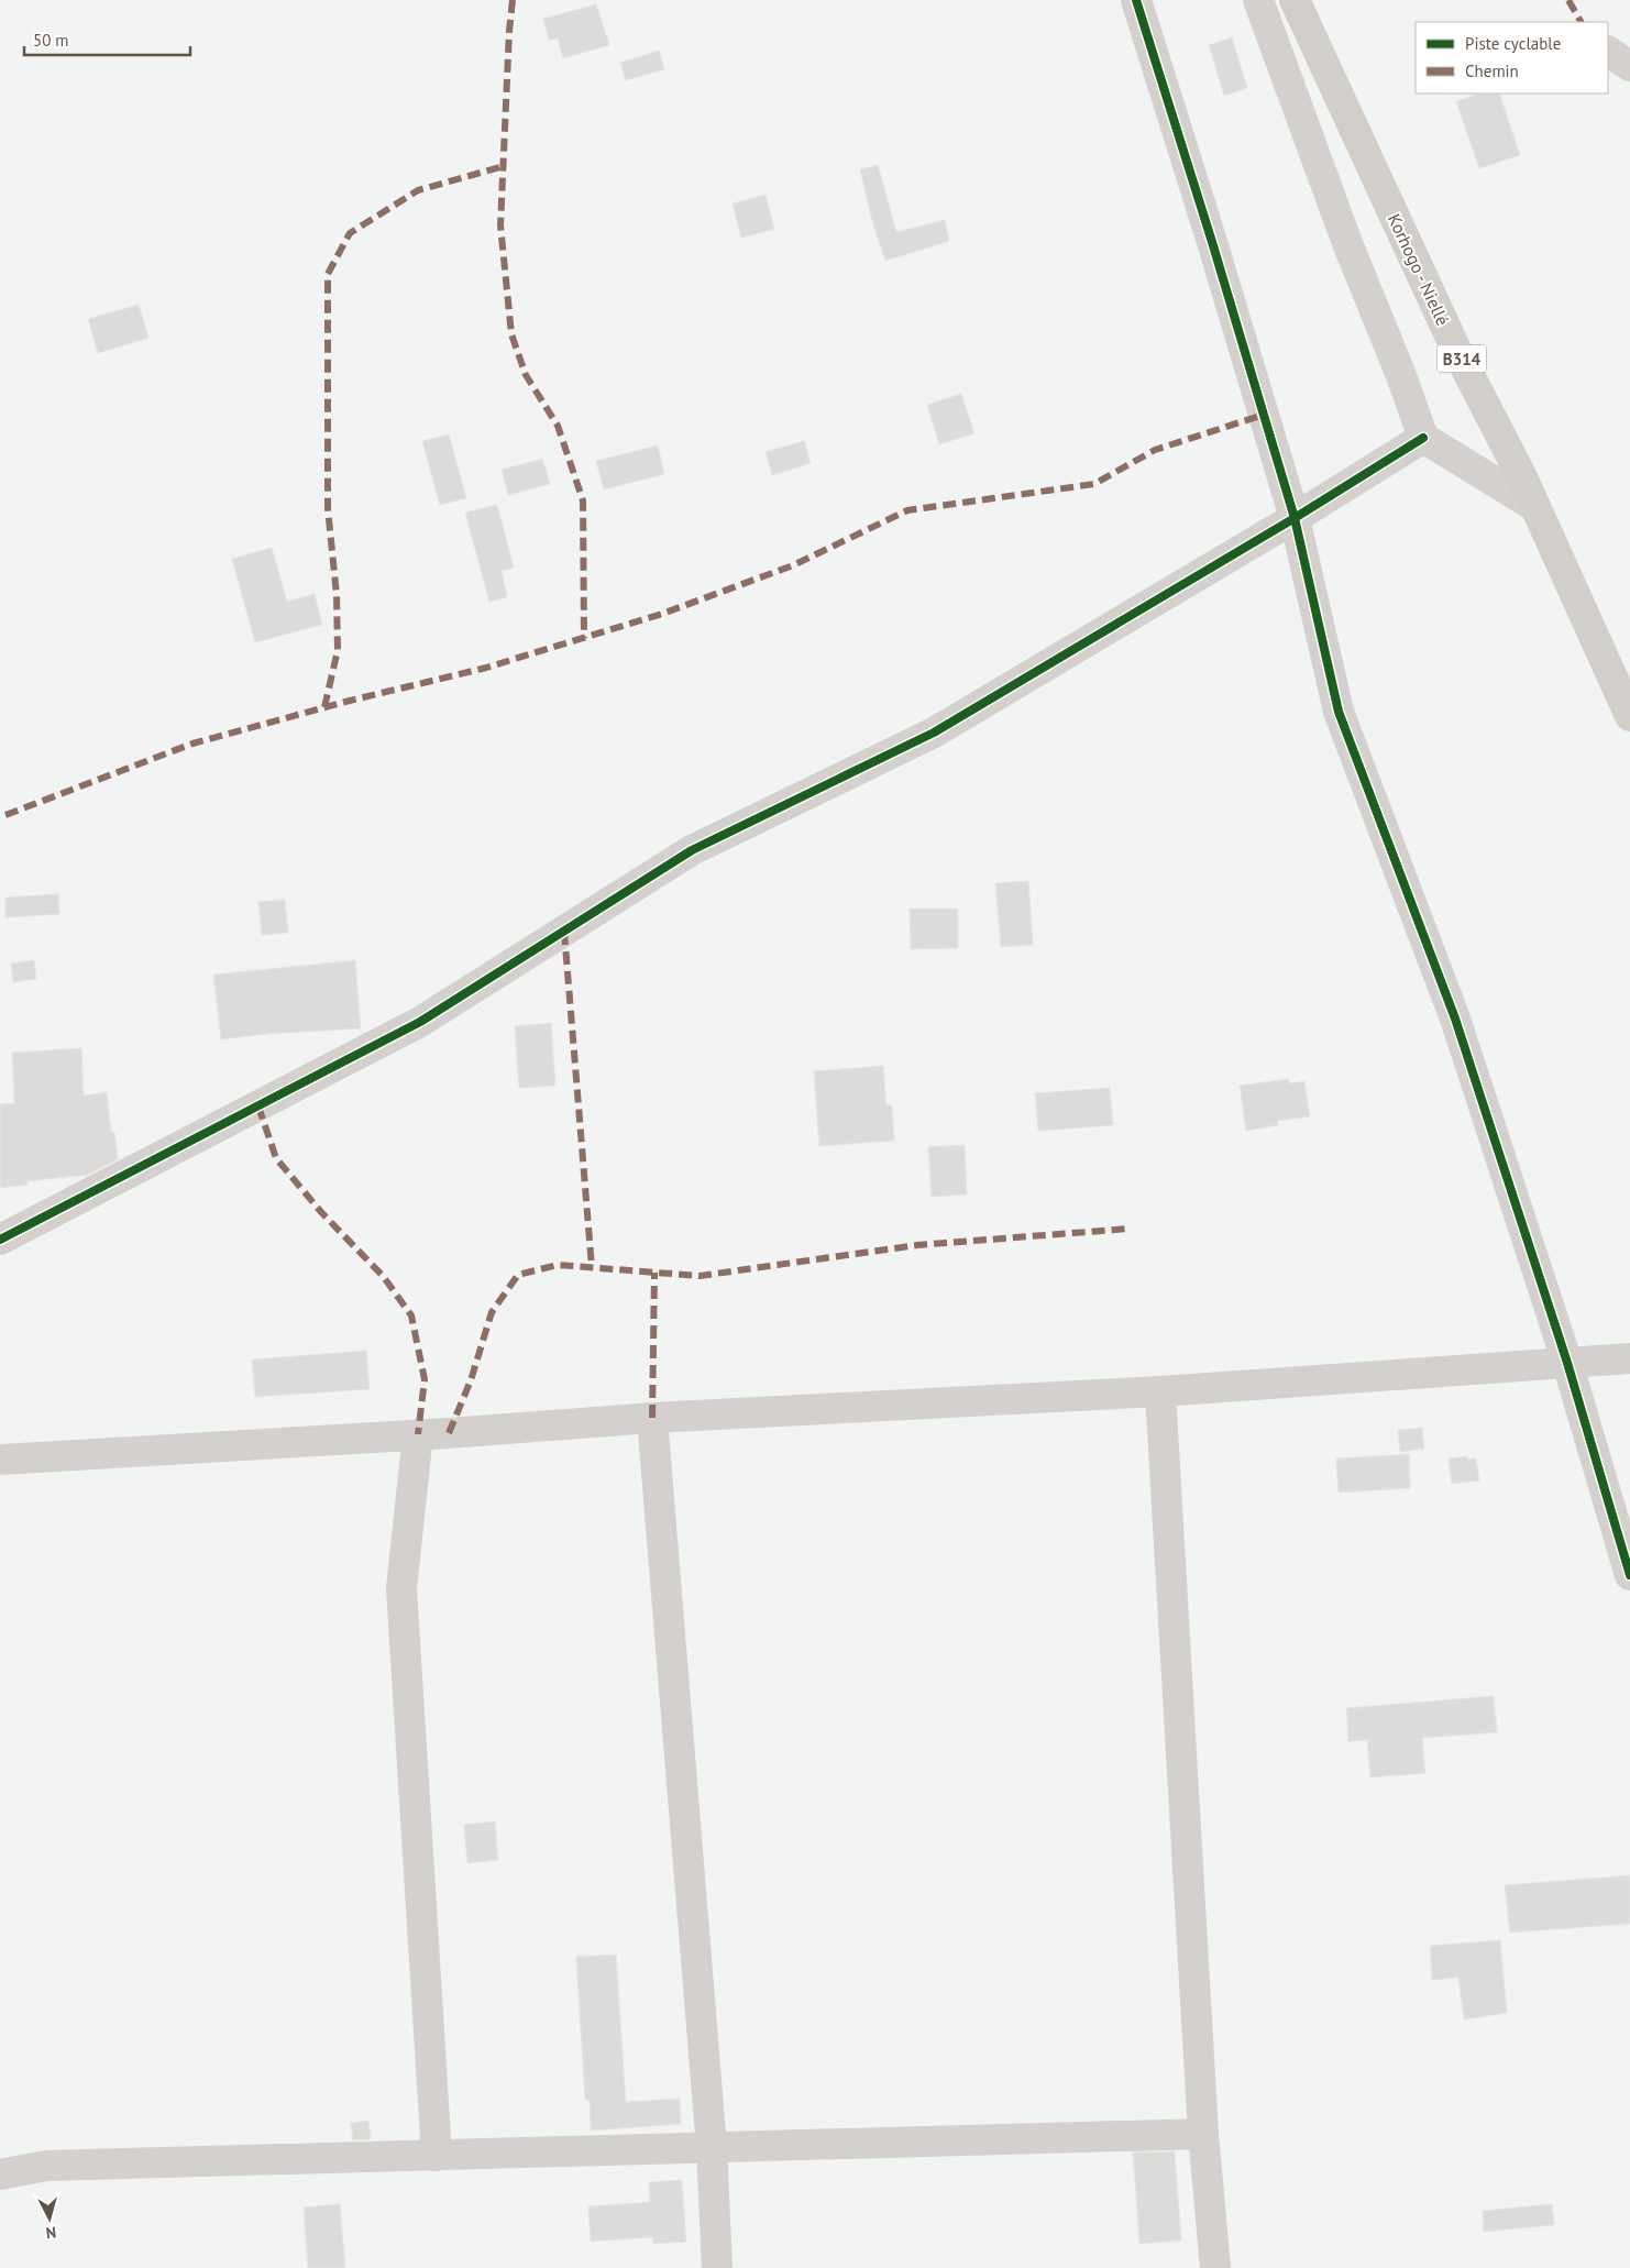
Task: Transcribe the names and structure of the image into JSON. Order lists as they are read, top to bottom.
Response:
{
  "streets": {
    "main road": ["Korhogo - Niellé", "B314"]
  },
  "legend": ["Piste cyclable", "Chemin"],
  "scale_bar": "50 m",
  "north": "bottom"
}
